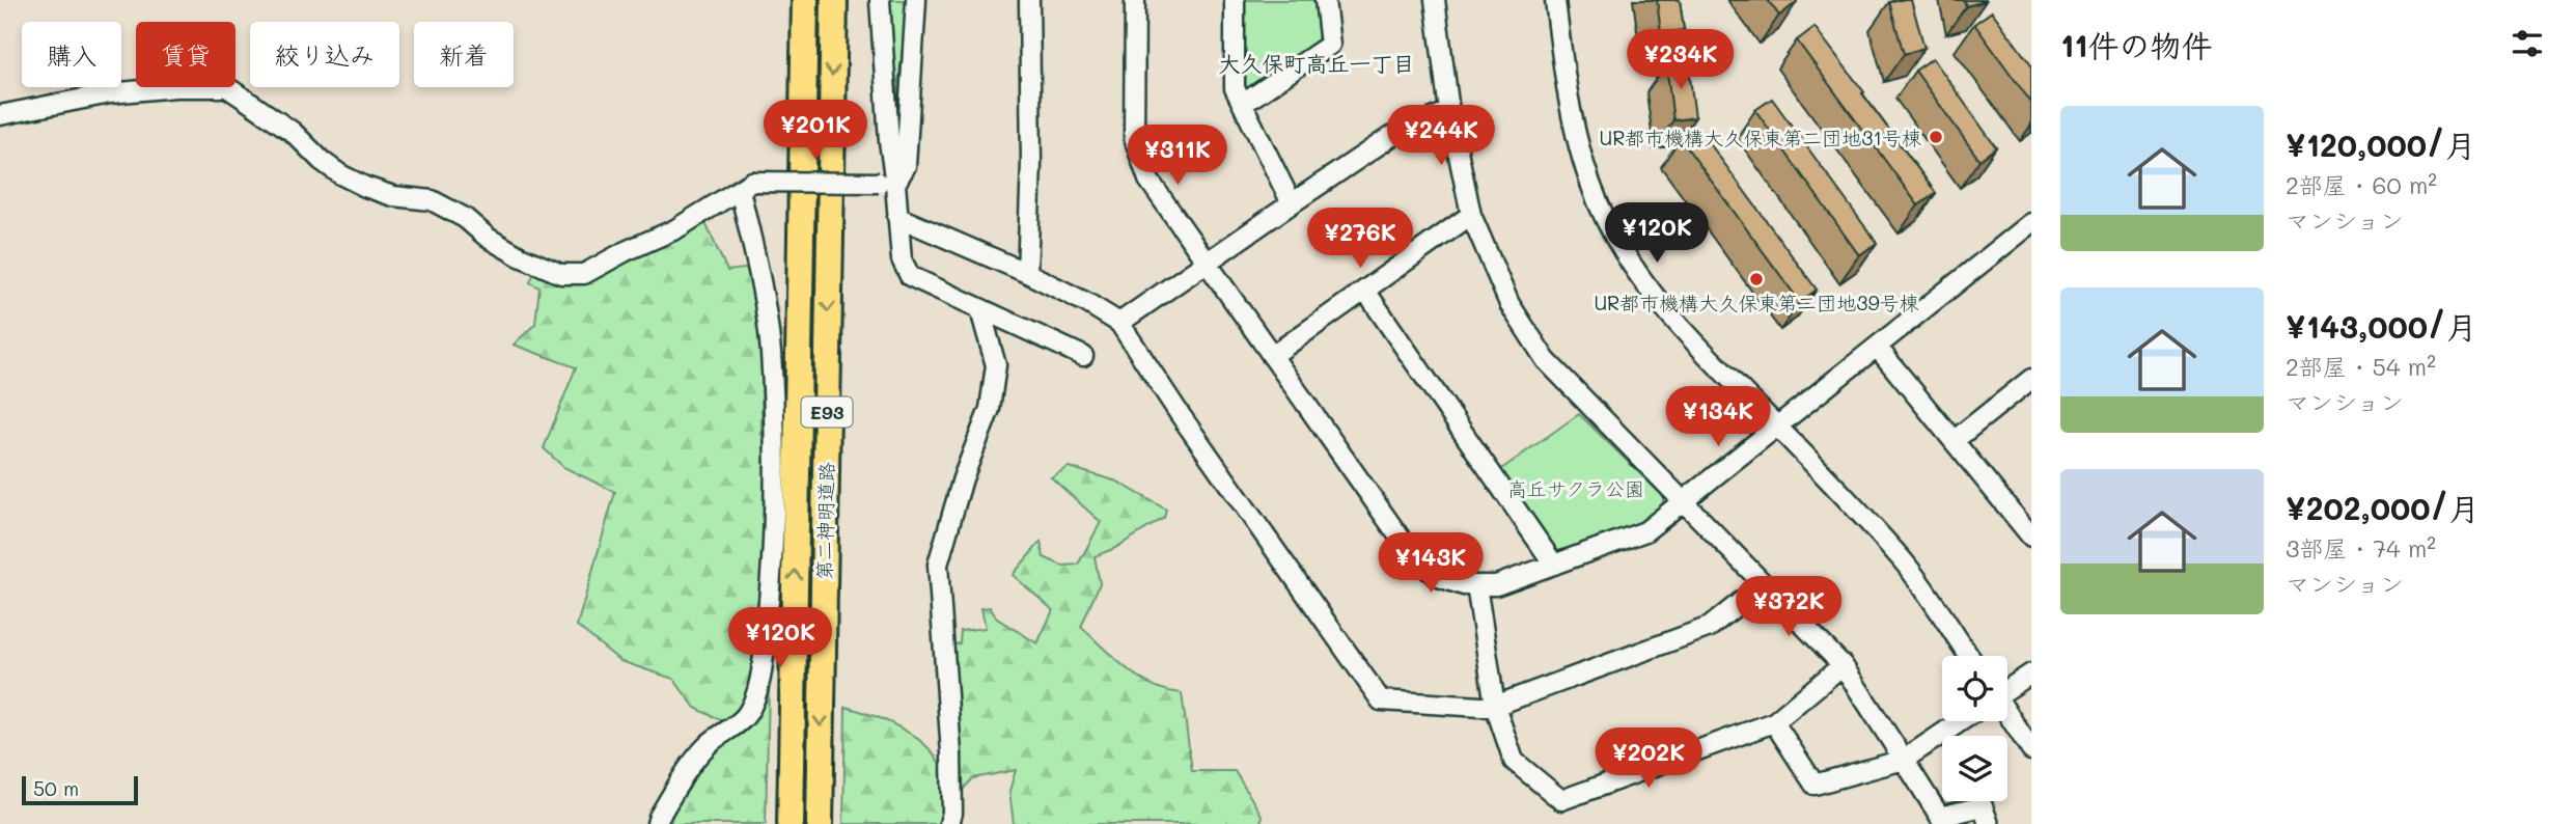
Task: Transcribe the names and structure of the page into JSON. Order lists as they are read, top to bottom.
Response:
{
  "streets": {
    "highway": ["E93", "第二神明道路"]
  },
  "districts": ["大久保町高丘一丁目"],
  "parks": ["高丘サクラ公園"],
  "places": ["UR都市機構大久保東第二団地31号棟", "UR都市機構大久保東第二団地39号棟"],
  "scale_bar": "50 m",
  "page": {
    "heading": "11件の物件",
    "chip": [
      "購入",
      "賃貸",
      "絞り込み",
      "新着"
    ],
    "price": [
      "¥234K",
      "¥201K",
      "¥244K",
      "¥311K",
      "¥120K",
      "¥276K",
      "¥134K",
      "¥143K",
      "¥372K",
      "¥120K",
      "¥202K"
    ],
    "list": [
      {
        "name": "¥120,000/月",
        "note": "2部屋 · 60 m² · マンション"
      },
      {
        "name": "¥143,000/月",
        "note": "2部屋 · 54 m² · マンション"
      },
      {
        "name": "¥202,000/月",
        "note": "3部屋 · 74 m² · マンション"
      }
    ],
    "scale": "50 m"
  }
}
